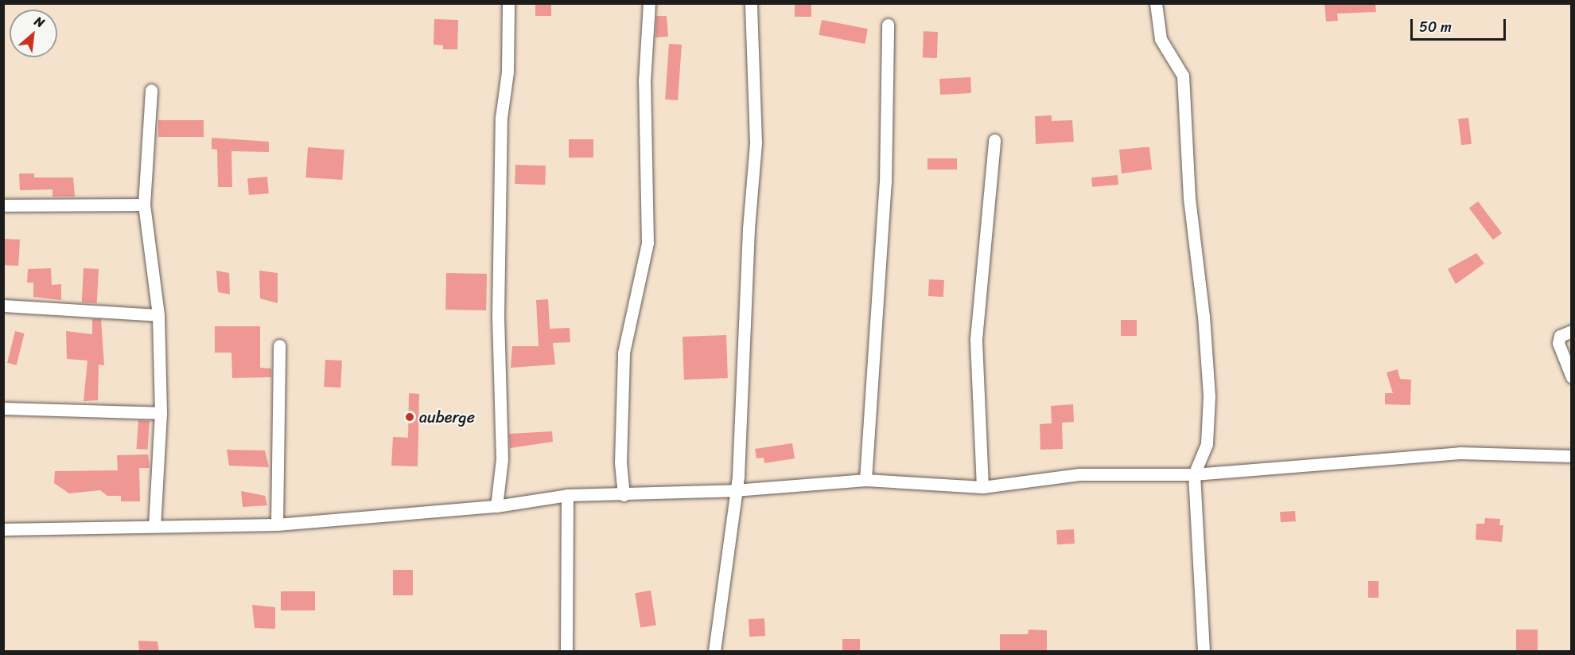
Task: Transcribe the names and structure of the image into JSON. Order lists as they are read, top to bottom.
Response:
{
  "places": ["auberge"],
  "scale_bar": "50 m",
  "north": "top right"
}
